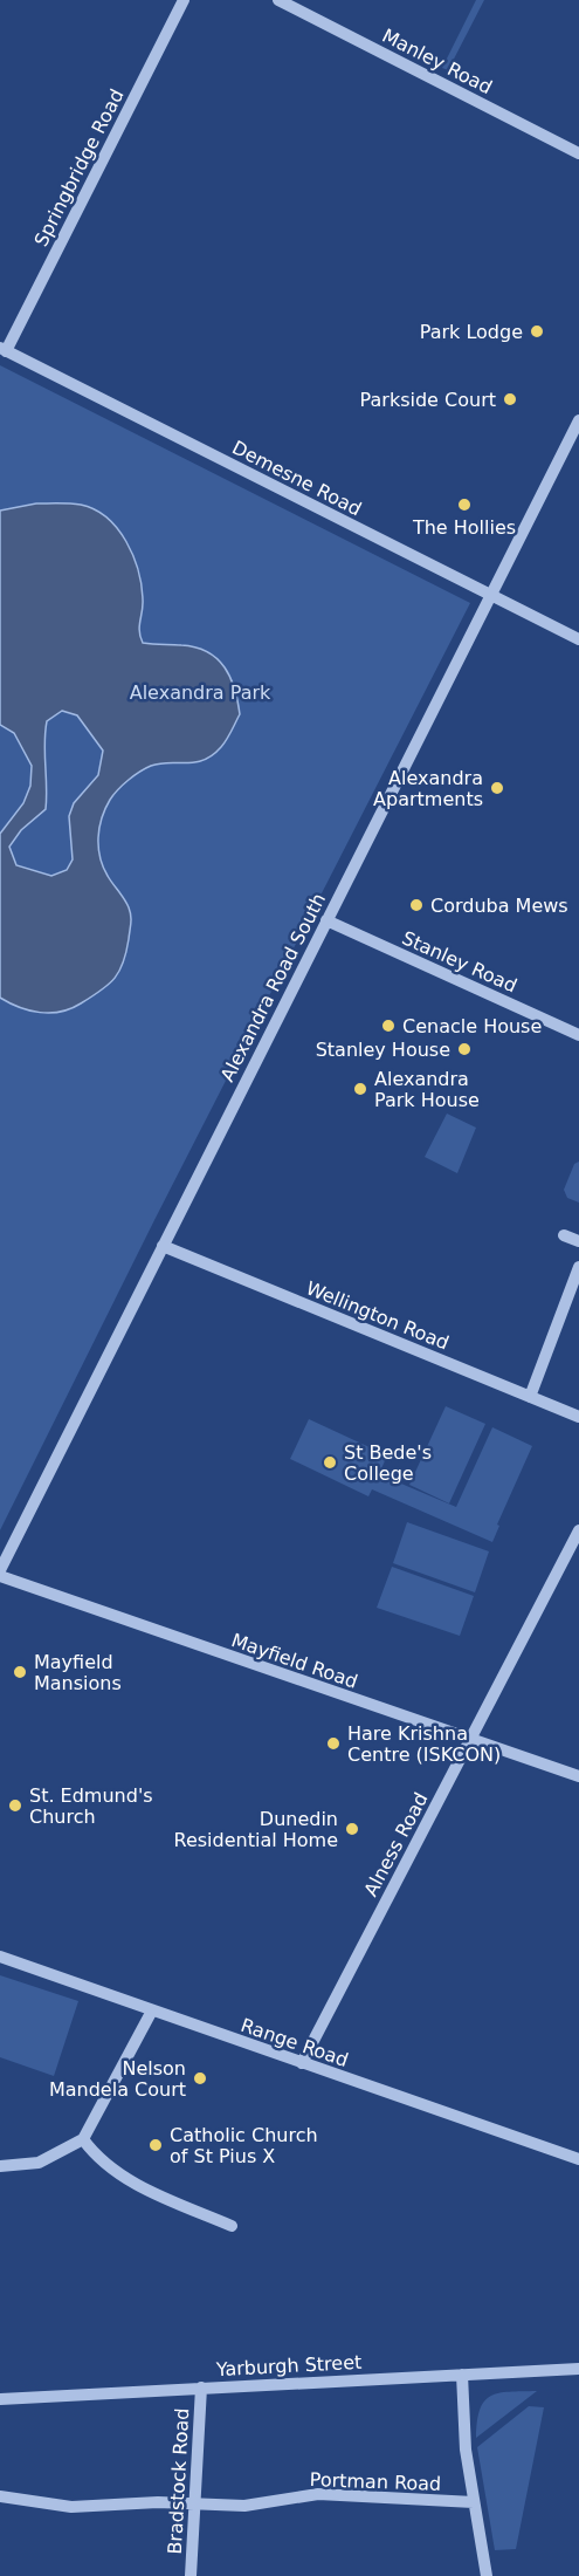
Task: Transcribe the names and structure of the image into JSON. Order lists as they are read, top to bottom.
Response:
{
  "streets": {
    "street": [
      "Manley Road",
      "Springbridge Road",
      "Demesne Road",
      "Stanley Road",
      "Alexandra Road South",
      "Wellington Road",
      "Mayfield Road",
      "Alness Road",
      "Range Road",
      "Yarburgh Street",
      "Bradstock Road",
      "Portman Road"
    ]
  },
  "crossings": [
    ["Springbridge Road", "Demesne Road"],
    ["Demesne Road", "Alexandra Road South"],
    ["Stanley Road", "Alexandra Road South"],
    ["Alexandra Road South", "Wellington Road"],
    ["Mayfield Road", "Alness Road"],
    ["Alness Road", "Range Road"],
    ["Yarburgh Street", "Bradstock Road"],
    ["Bradstock Road", "Portman Road"]
  ],
  "parks": ["Alexandra Park"],
  "places": [
    "Park Lodge",
    "Parkside Court",
    "The Hollies",
    "Alexandra Apartments",
    "Corduba Mews",
    "Cenacle House",
    "Stanley House",
    "Alexandra Park House",
    "St Bede's College",
    "Mayfield Mansions",
    "Hare Krishna Centre (ISKCON)",
    "St. Edmund's Church",
    "Dunedin Residential Home",
    "Nelson Mandela Court",
    "Catholic Church of St Pius X"
  ]
}
